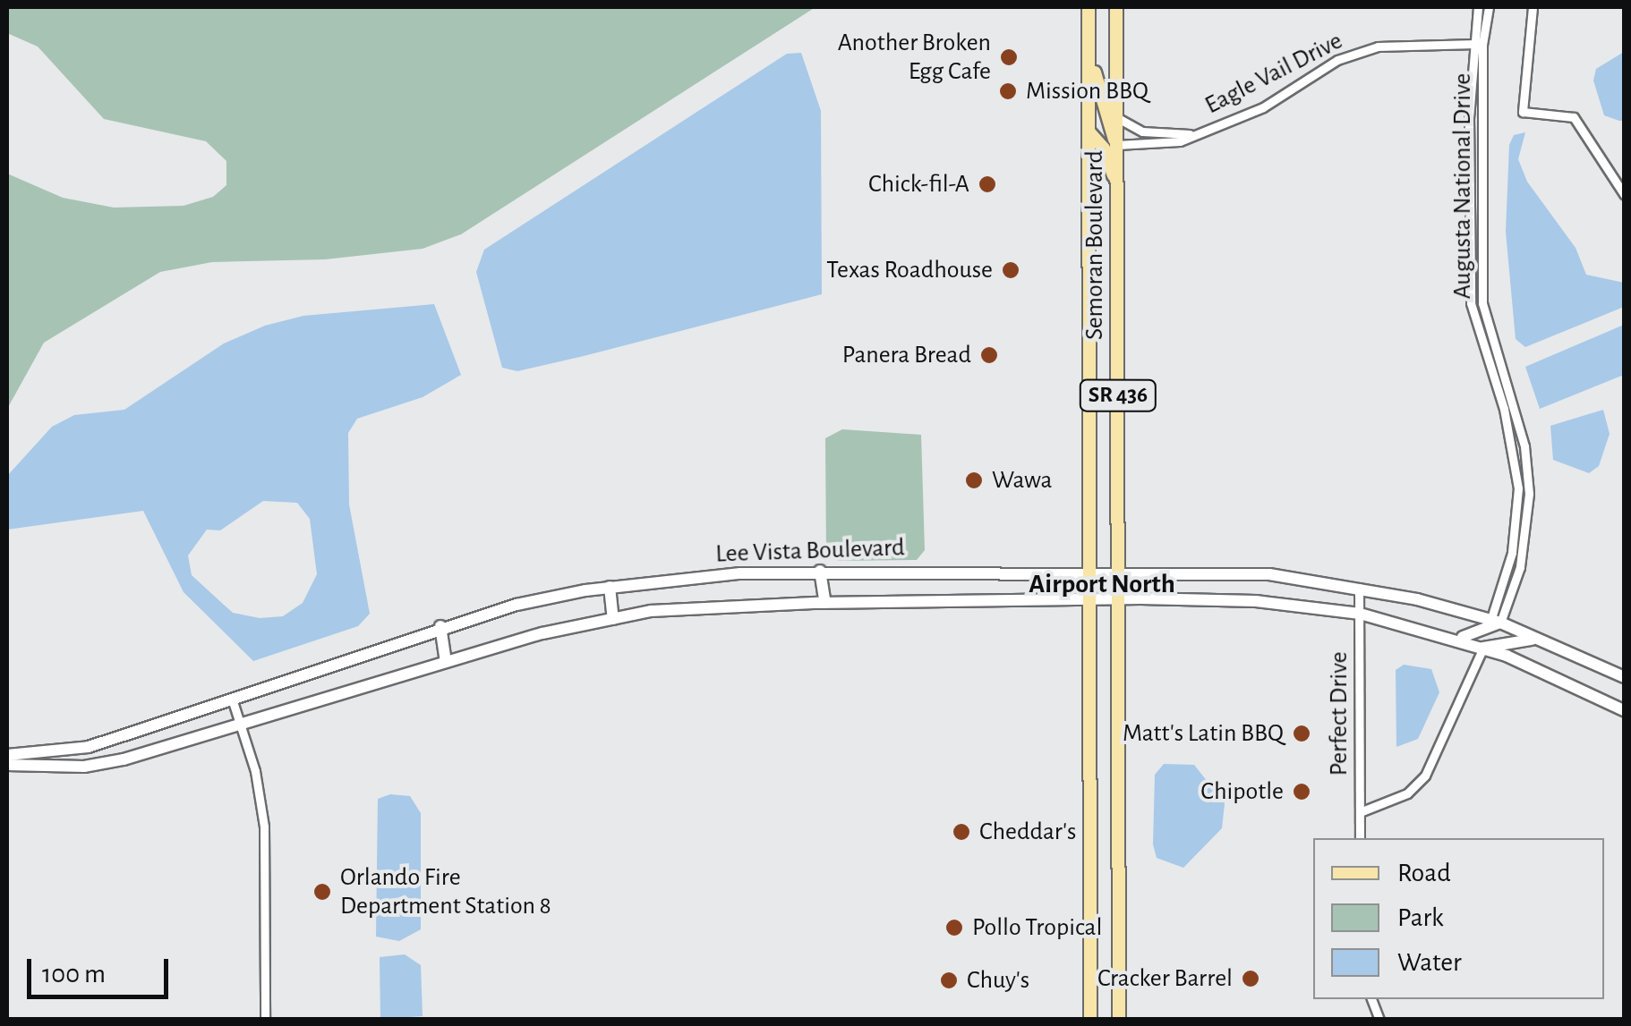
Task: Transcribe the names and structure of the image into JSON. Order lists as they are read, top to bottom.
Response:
{
  "streets": {
    "main road": ["Semoran Boulevard", "SR 436"],
    "street": [
      "Eagle Vail Drive",
      "Augusta National Drive",
      "Lee Vista Boulevard",
      "Perfect Drive"
    ]
  },
  "crossings": [
    ["Eagle Vail Drive", "Augusta National Drive"],
    ["Eagle Vail Drive", "Semoran Boulevard"],
    ["Augusta National Drive", "Lee Vista Boulevard"],
    ["Semoran Boulevard", "Lee Vista Boulevard"],
    ["Lee Vista Boulevard", "Perfect Drive"]
  ],
  "districts": ["Airport North"],
  "places": [
    "Another Broken Egg Cafe",
    "Mission BBQ",
    "Chick-fil-A",
    "Texas Roadhouse",
    "Panera Bread",
    "Wawa",
    "Matt's Latin BBQ",
    "Chipotle",
    "Cheddar's",
    "Orlando Fire Department Station 8",
    "Pollo Tropical",
    "Cracker Barrel",
    "Chuy's"
  ],
  "legend": ["Road", "Park", "Water"],
  "scale_bar": "100 m"
}
